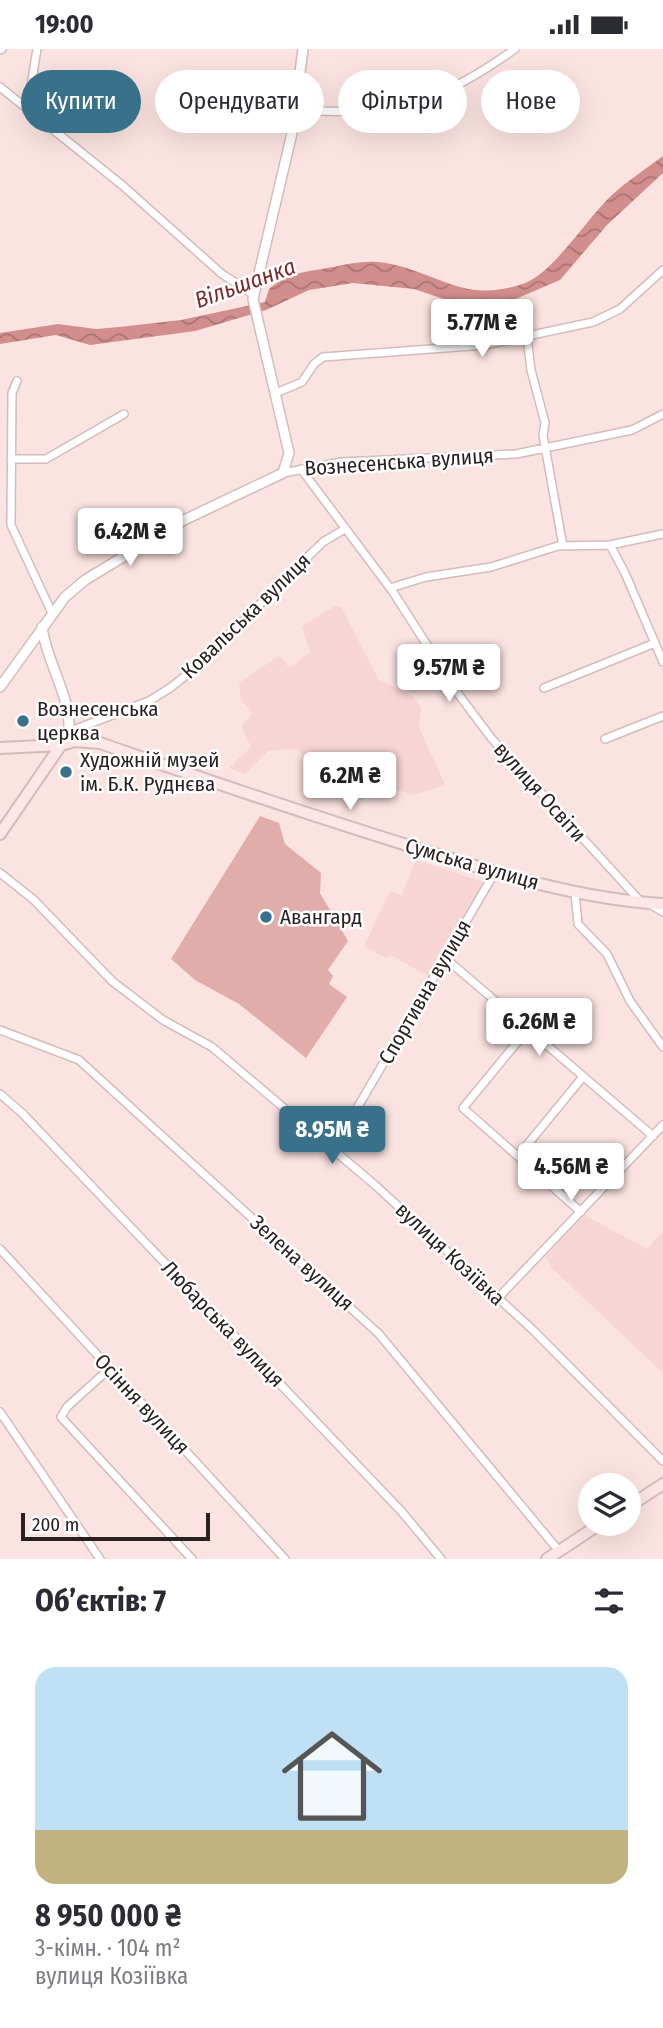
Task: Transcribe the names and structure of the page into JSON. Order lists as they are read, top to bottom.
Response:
{
  "streets": {
    "main road": ["Сумська вулиця"],
    "street": [
      "Вознесенська вулиця",
      "Ковальська вулиця",
      "вулиця Освіти",
      "Спортивна вулиця",
      "вулиця Козіївка",
      "Зелена вулиця",
      "Любарська вулиця",
      "Осіння вулиця"
    ]
  },
  "crossings": [
    ["Вознесенська вулиця", "вулиця Освіти"],
    ["Ковальська вулиця", "вулиця Освіти"],
    ["вулиця Освіти", "Сумська вулиця"],
    ["Сумська вулиця", "Спортивна вулиця"],
    ["Спортивна вулиця", "вулиця Козіївка"]
  ],
  "water": ["Вільшанка"],
  "places": ["Вознесенська церква", "Художній музей ім. Б.К. Руднєва", "Авангард"],
  "scale_bar": "200 m",
  "page": {
    "status": "19:00",
    "chip": [
      "Купити",
      "Орендувати",
      "Фільтри",
      "Нове"
    ],
    "price": [
      "5.77M ₴",
      "6.42M ₴",
      "9.57M ₴",
      "6.2M ₴",
      "6.26M ₴",
      "8.95M ₴",
      "4.56M ₴"
    ],
    "scale": "200 m",
    "heading": "Об’єктів: 7",
    "list": [
      {
        "name": "8 950 000 ₴",
        "note": "3-кімн. · 104 m² · вулиця Козіївка"
      }
    ]
  }
}
